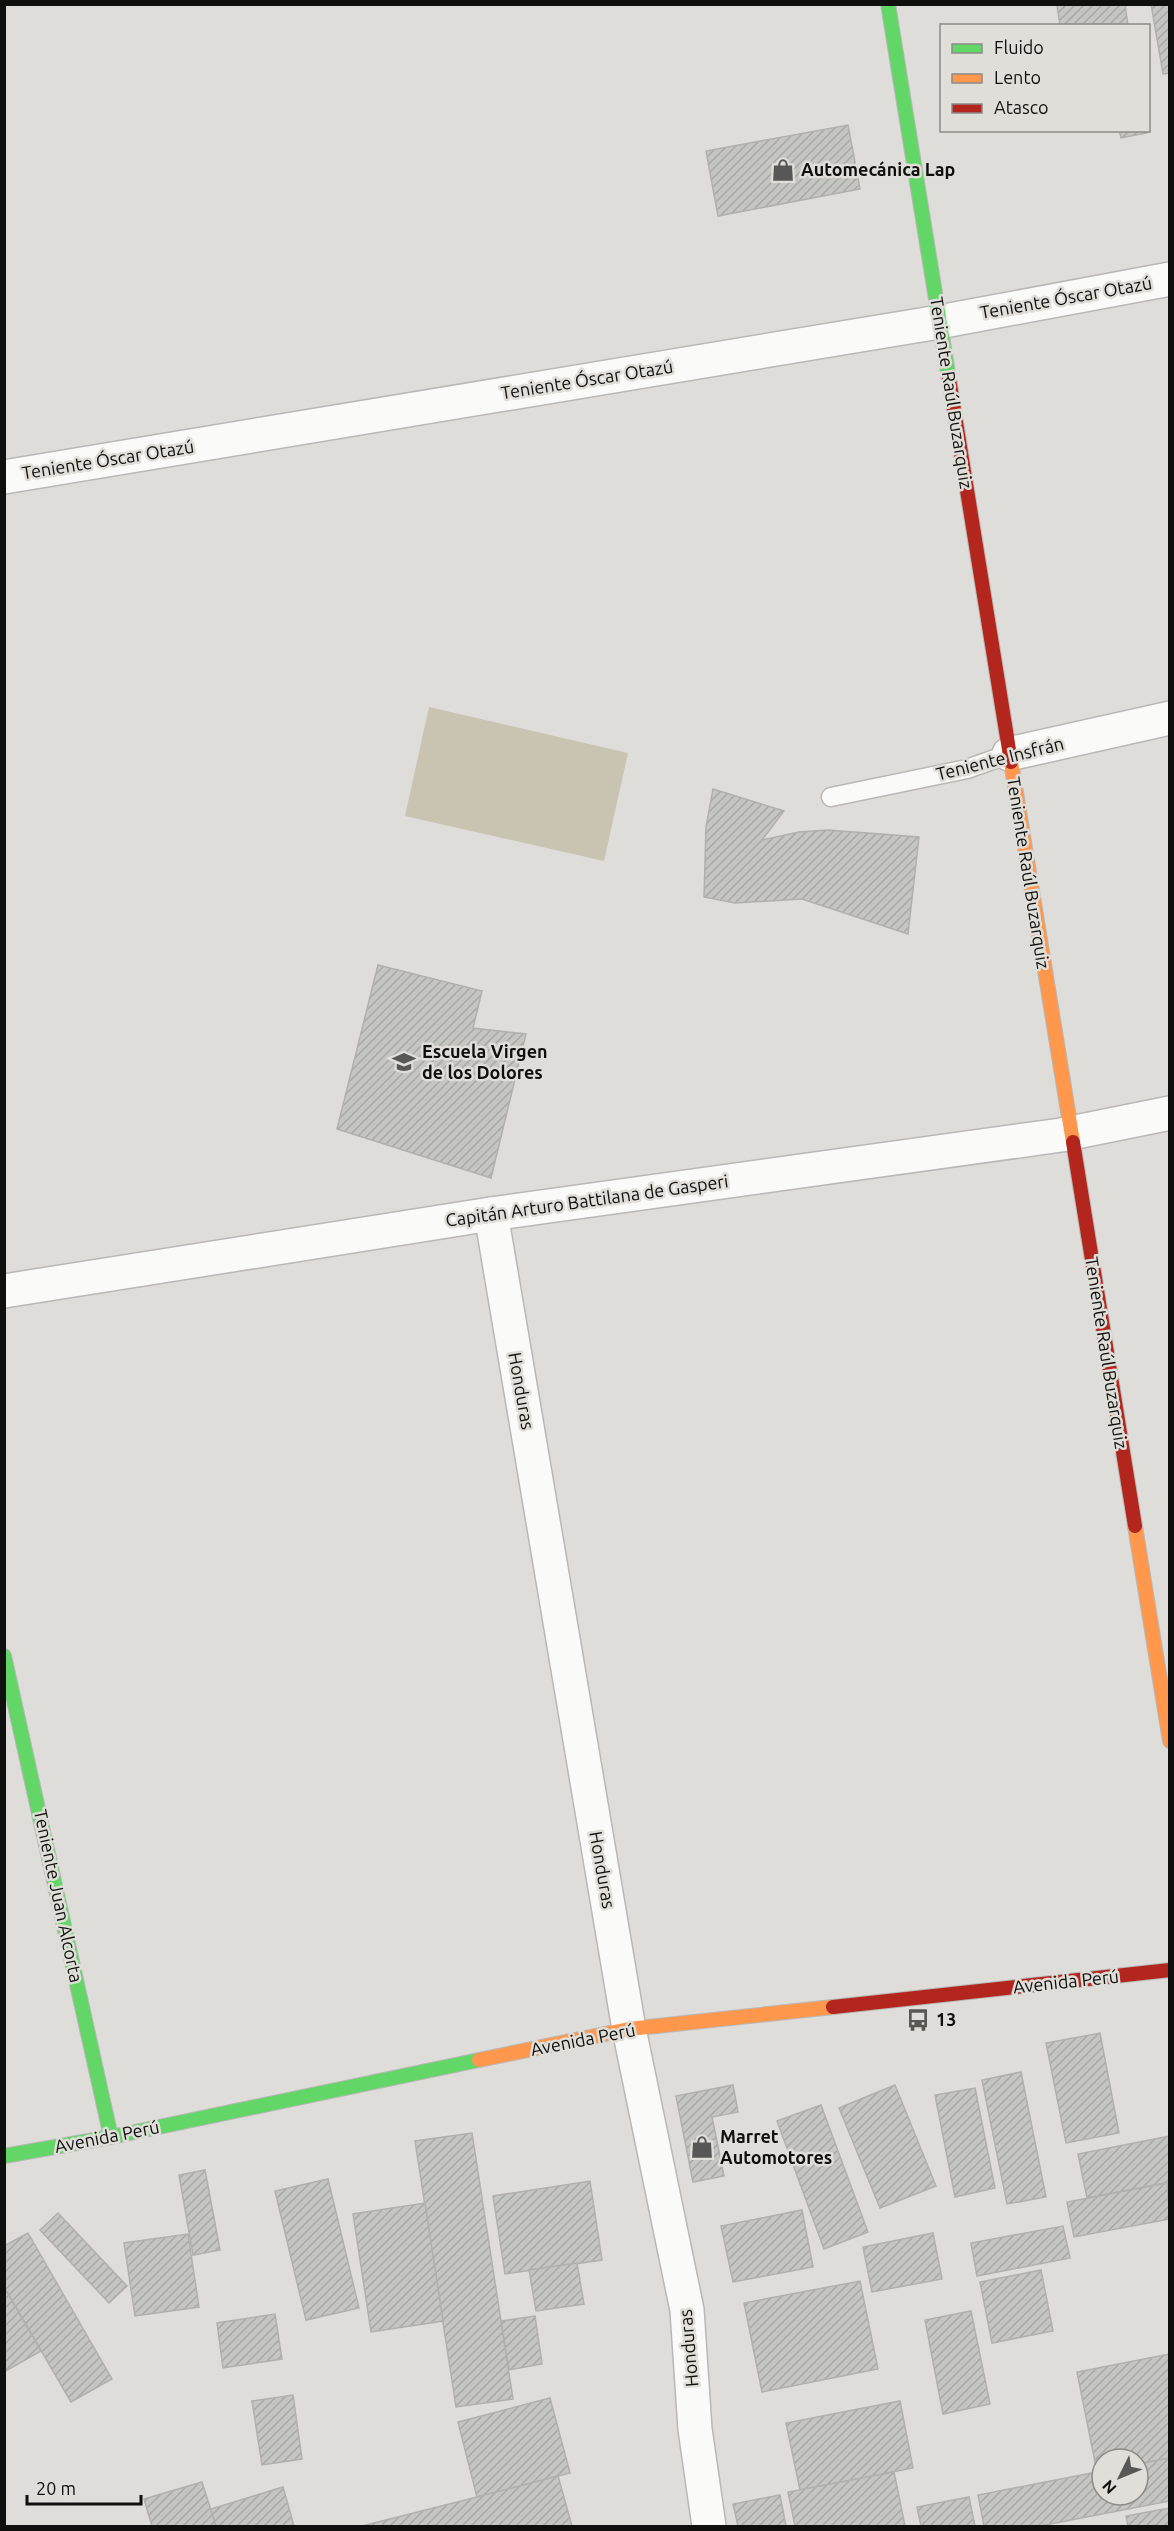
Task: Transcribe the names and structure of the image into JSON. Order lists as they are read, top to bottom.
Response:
{
  "streets": {
    "street": [
      "Teniente Óscar Otazú",
      "Teniente Raúl Buzarquiz",
      "Teniente Insfrán",
      "Capitán Arturo Battilana de Gasperi",
      "Honduras",
      "Teniente Juan Alcorta",
      "Avenida Perú"
    ]
  },
  "crossings": [
    ["Teniente Óscar Otazú", "Teniente Raúl Buzarquiz"],
    ["Teniente Raúl Buzarquiz", "Teniente Insfrán"],
    ["Teniente Raúl Buzarquiz", "Capitán Arturo Battilana de Gasperi"],
    ["Capitán Arturo Battilana de Gasperi", "Honduras"],
    ["Honduras", "Avenida Perú"],
    ["Teniente Juan Alcorta", "Avenida Perú"]
  ],
  "places": {
    "shop": ["Automecánica Lap", "Marret Automotores"],
    "school or university": ["Escuela Virgen de los Dolores"],
    "bus stop": ["13"]
  },
  "legend": ["Fluido", "Lento", "Atasco"],
  "scale_bar": "20 m",
  "north": "bottom left"
}
